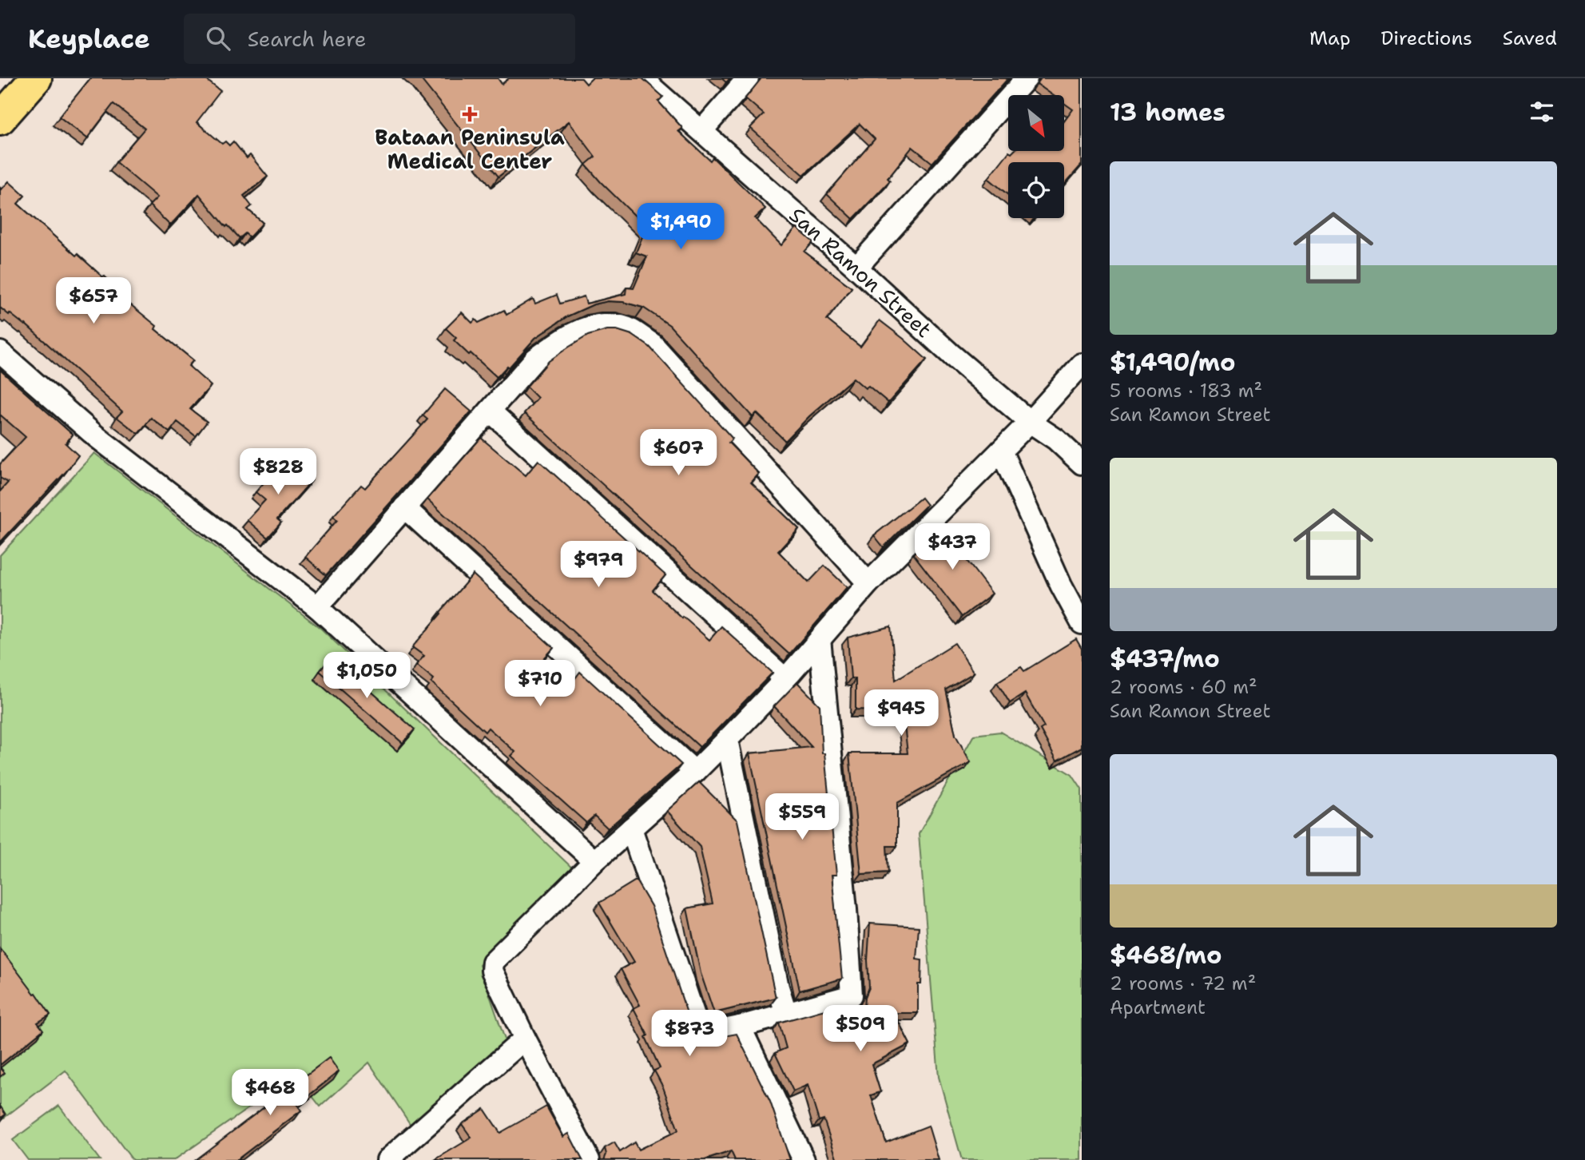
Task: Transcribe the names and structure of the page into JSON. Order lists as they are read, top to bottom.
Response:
{
  "streets": {
    "street": ["San Ramon Street"]
  },
  "places": {
    "health": ["Bataan Peninsula Medical Center"]
  },
  "north": "bottom right",
  "page": {
    "header": "Keyplace",
    "search": "Search here",
    "nav": ["Map", "Directions", "Saved"],
    "heading": "13 homes",
    "list": [
      {
        "name": "$1,490/mo",
        "note": "5 rooms · 183 m² · San Ramon Street"
      },
      {
        "name": "$437/mo",
        "note": "2 rooms · 60 m² · San Ramon Street"
      },
      {
        "name": "$468/mo",
        "note": "2 rooms · 72 m² · Apartment"
      }
    ],
    "price": [
      "$1,490",
      "$657",
      "$607",
      "$828",
      "$437",
      "$979",
      "$1,050",
      "$710",
      "$945",
      "$559",
      "$509",
      "$873",
      "$468"
    ]
  }
}
